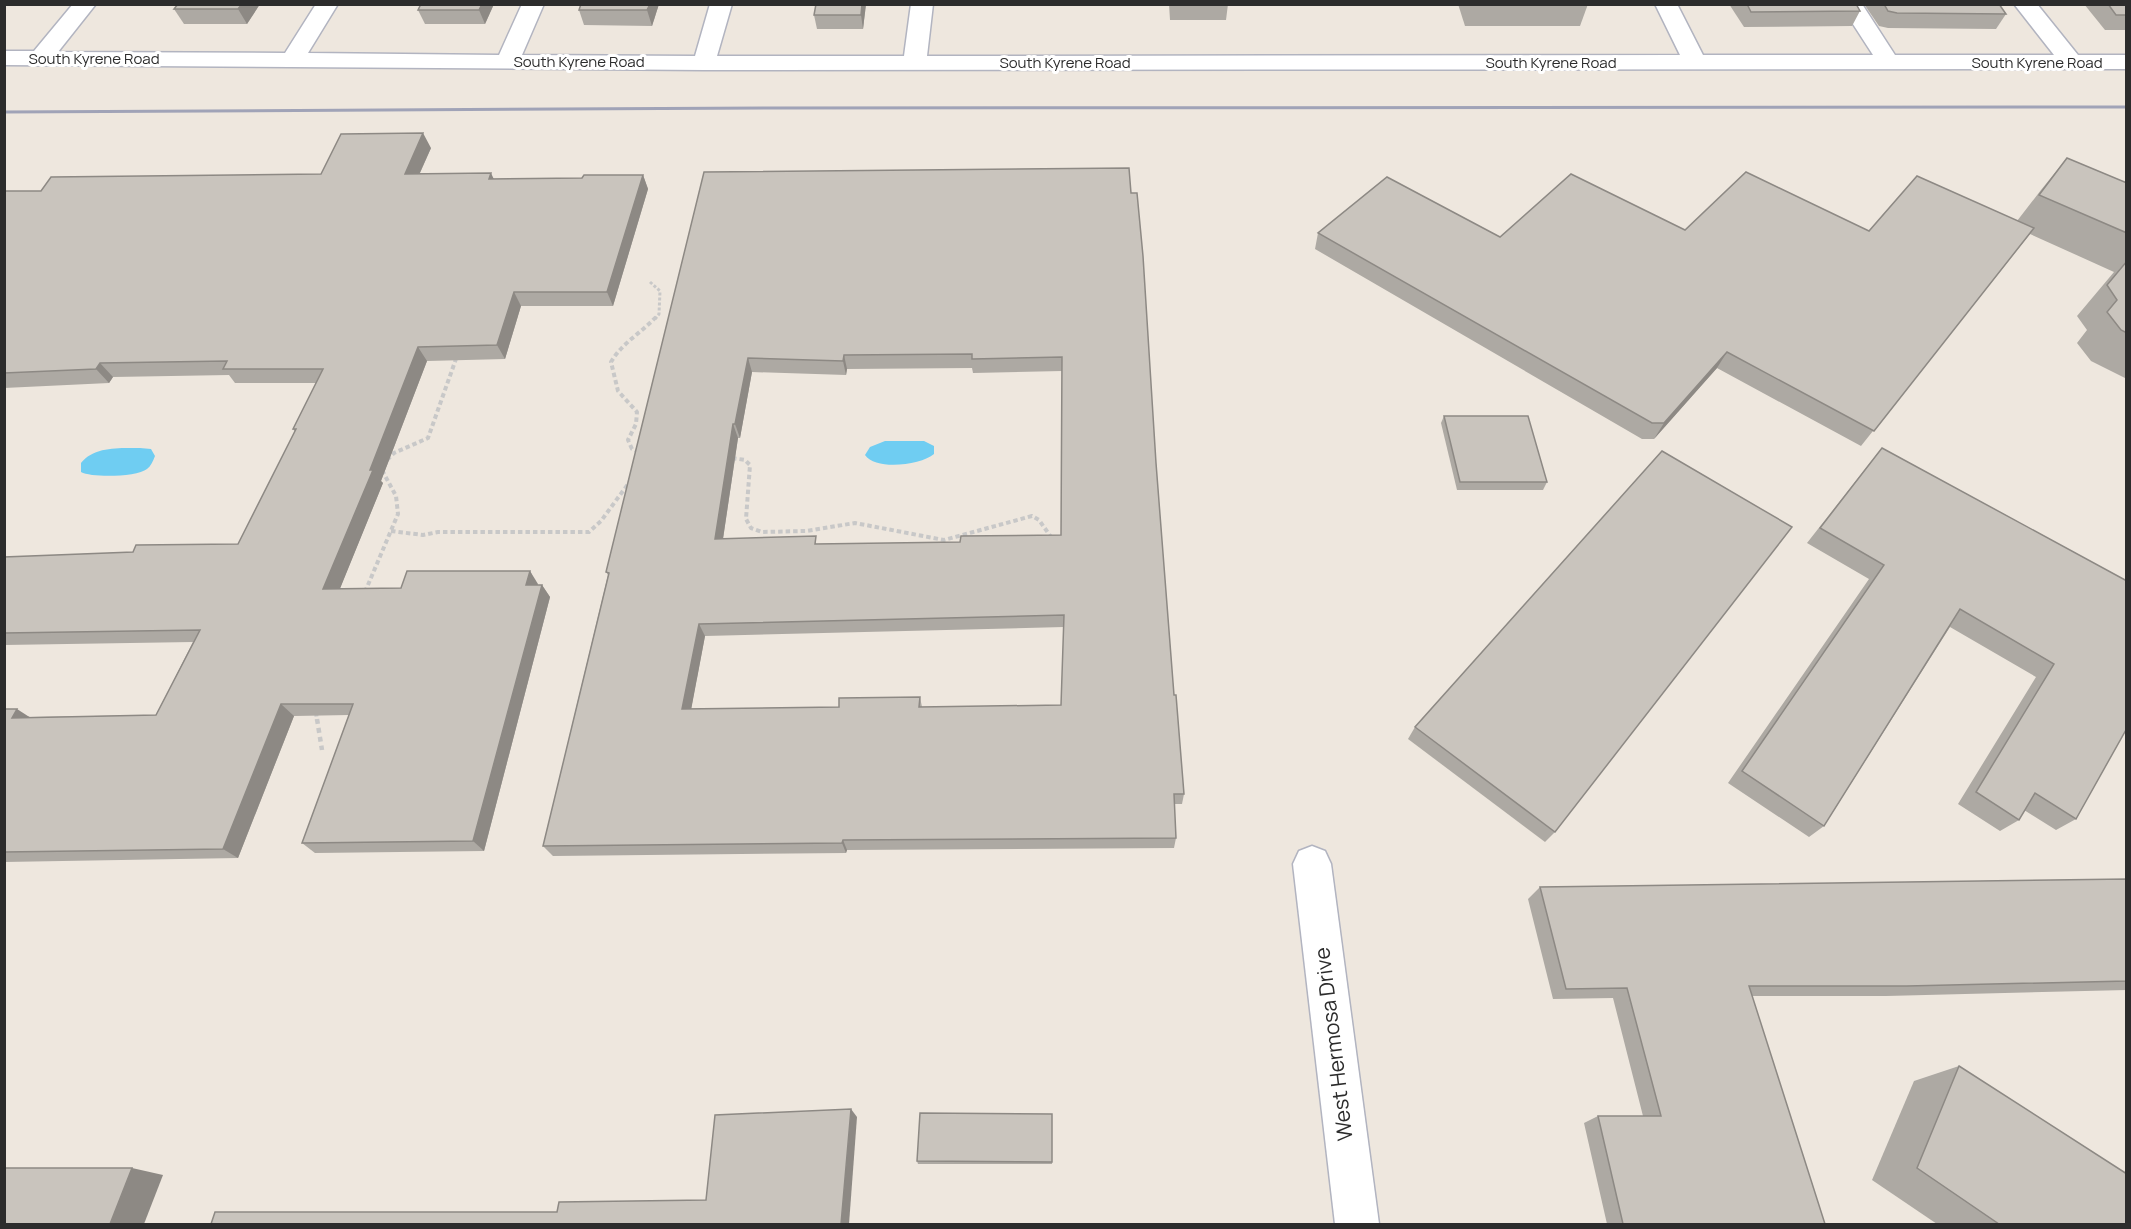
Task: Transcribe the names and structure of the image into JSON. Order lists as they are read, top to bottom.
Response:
{
  "streets": {
    "street": ["South Kyrene Road", "West Hermosa Drive"]
  }
}
